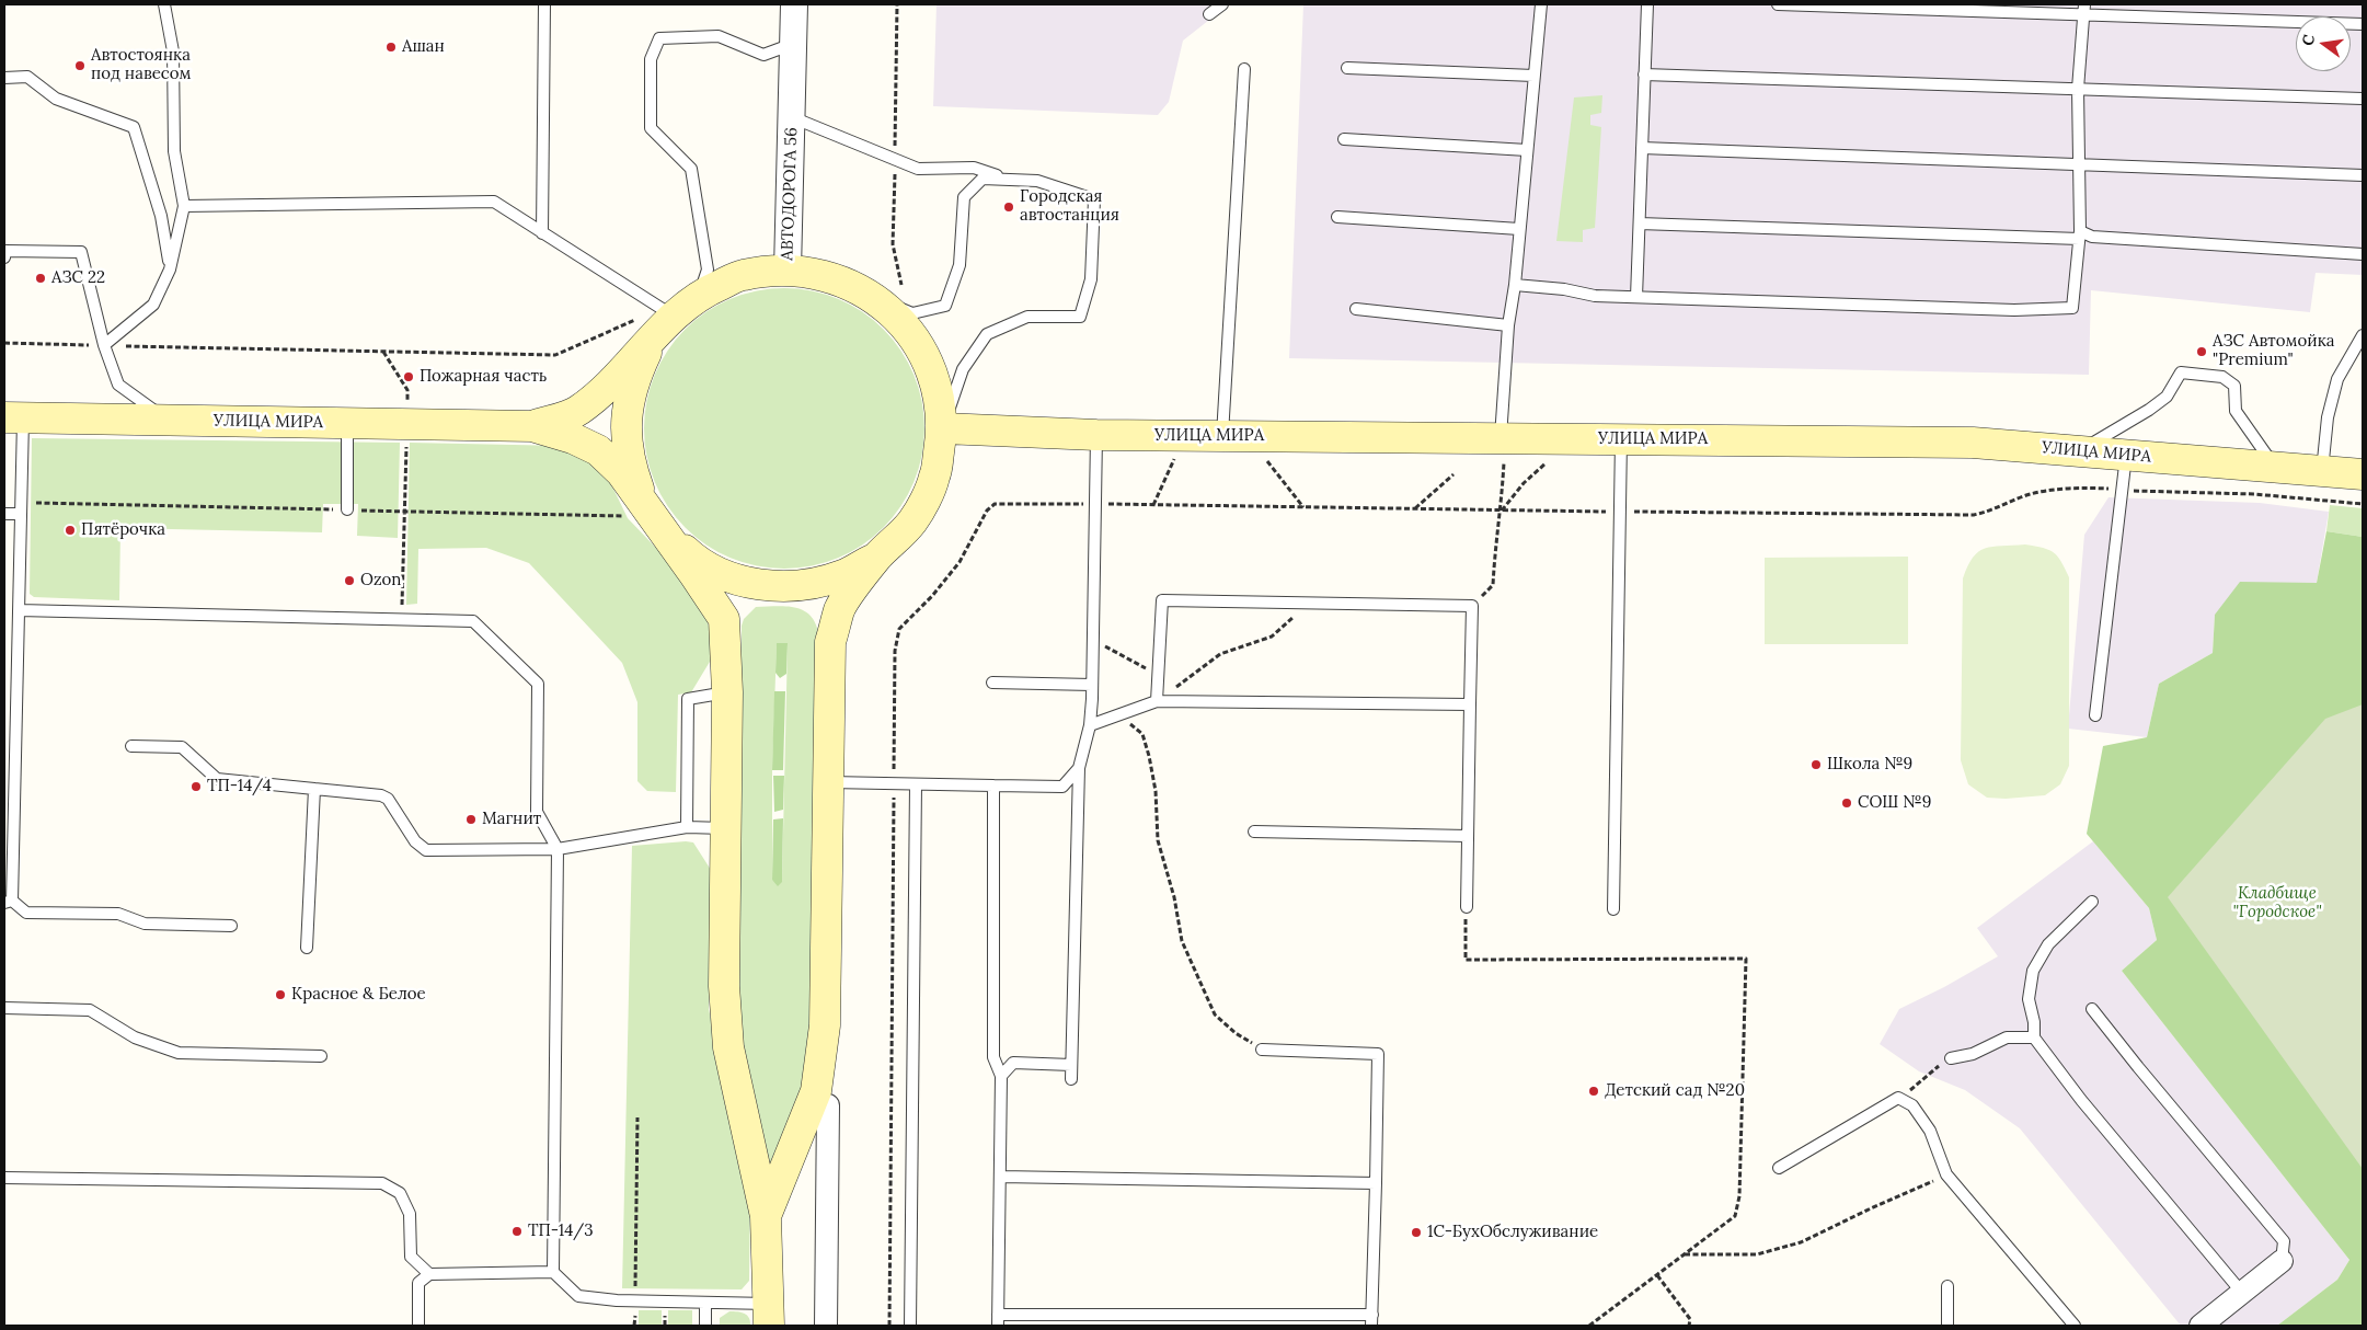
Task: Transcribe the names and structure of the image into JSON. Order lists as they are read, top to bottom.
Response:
{
  "streets": {
    "main road": ["УЛИЦА МИРА"],
    "street": ["АВТОДОРОГА 56"]
  },
  "parks": ["Кладбище \"Городское\""],
  "places": [
    "Ашан",
    "Автостоянка под навесом",
    "Городская автостанция",
    "АЗС 22",
    "АЗС Автомойка \"Premium\"",
    "Пожарная часть",
    "Пятёрочка",
    "Ozon",
    "Школа №9",
    "ТП-14/4",
    "СОШ №9",
    "Магнит",
    "Красное & Белое",
    "Детский сад №20",
    "ТП-14/3",
    "1С-БухОбслуживание"
  ],
  "north": "left"
}
